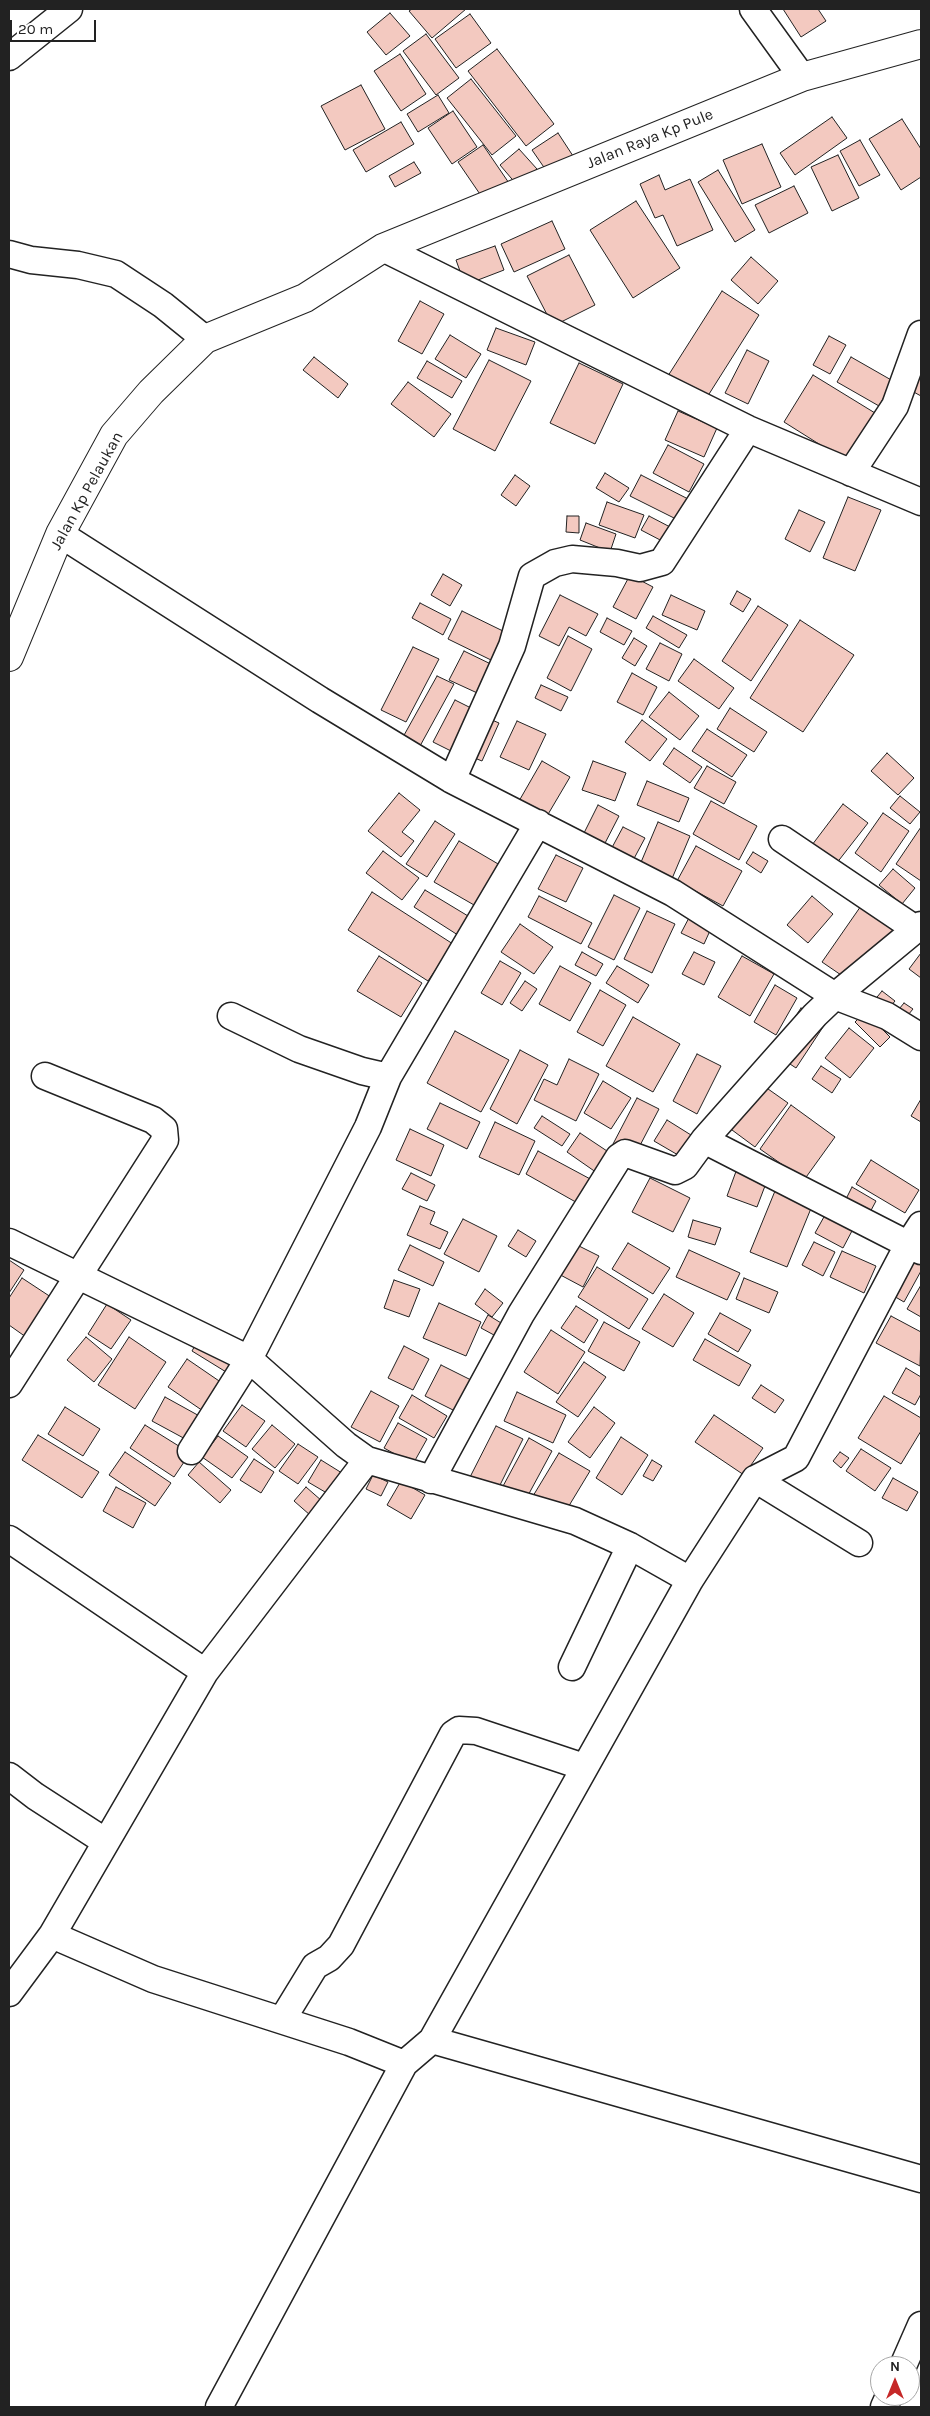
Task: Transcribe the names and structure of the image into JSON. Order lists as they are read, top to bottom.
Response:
{
  "streets": {
    "street": ["Jalan Raya Kp Pule", "Jalan Kp Pelaukan"]
  },
  "crossings": [
    ["Jalan Raya Kp Pule", "Jalan Kp Pelaukan"]
  ],
  "scale_bar": "20 m",
  "north": "top"
}
